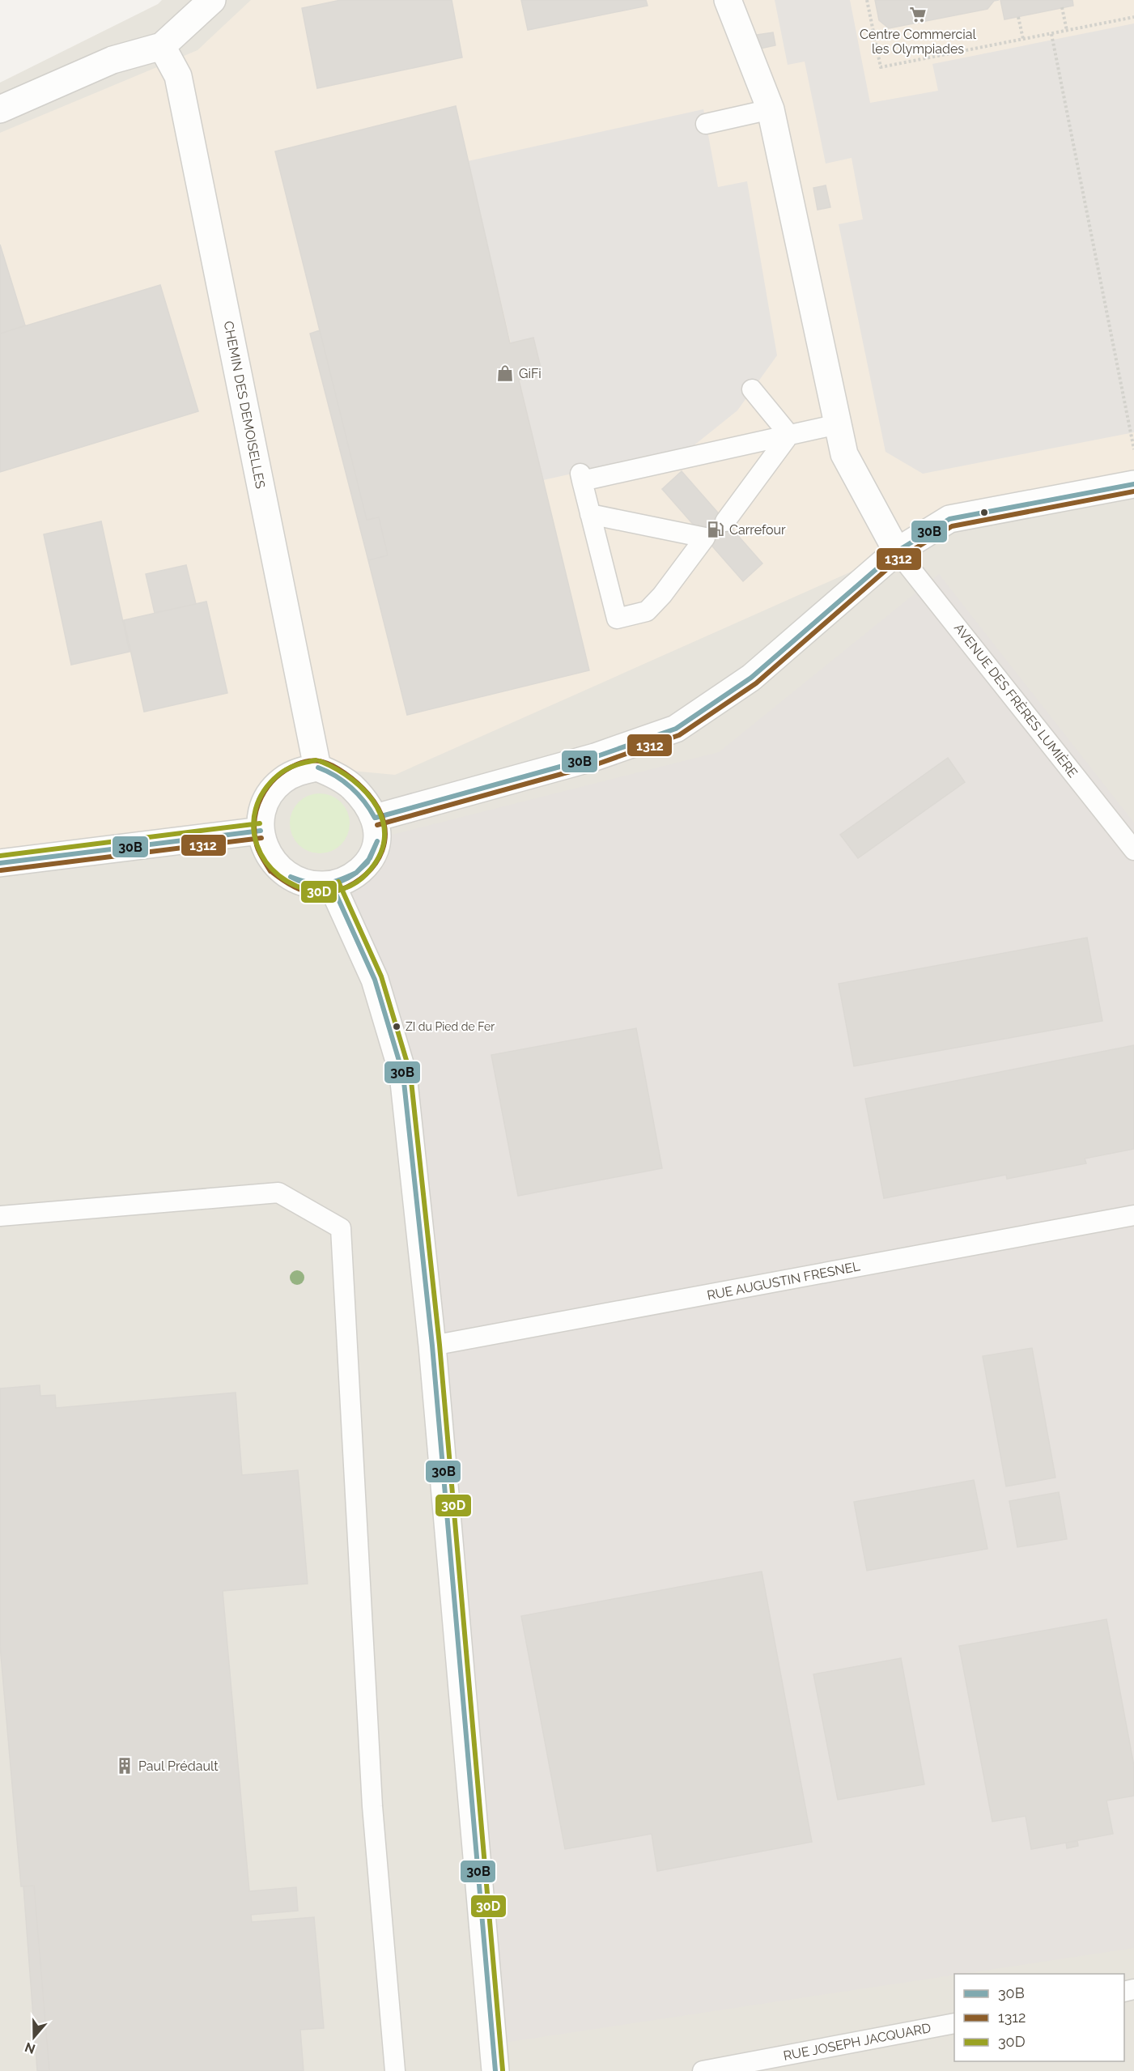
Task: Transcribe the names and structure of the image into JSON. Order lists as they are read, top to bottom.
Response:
{
  "streets": {
    "street": ["CHEMIN DES DEMOISELLES"],
    "lane": ["AVENUE DES FRÈRES LUMIÈRE", "RUE AUGUSTIN FRESNEL", "RUE JOSEPH JACQUARD"]
  },
  "places": {
    "supermarket": ["Centre Commercial les Olympiades"],
    "shop": ["GiFi"],
    "fuel station": ["Carrefour"],
    "other": ["ZI du Pied de Fer"],
    "building": ["Paul Prédault"]
  },
  "lines": ["transit line 30B", "transit line 1312", "transit line 30D"],
  "legend": ["30B", "1312", "30D"],
  "north": "bottom"
}
